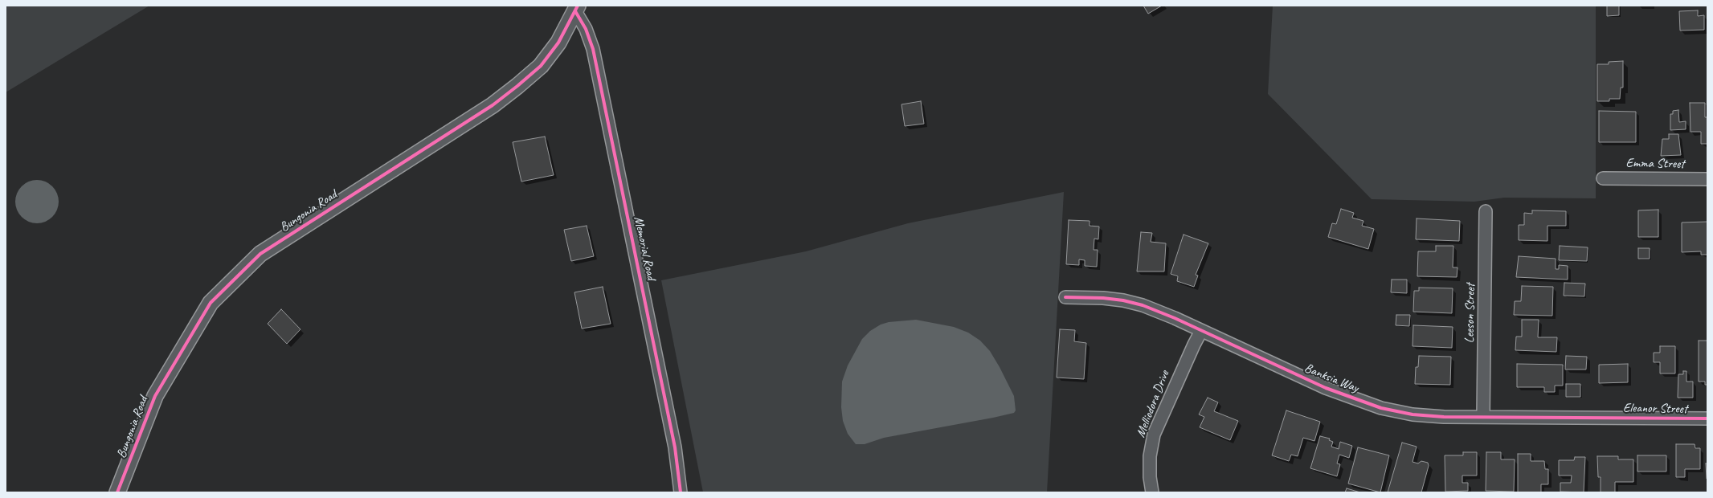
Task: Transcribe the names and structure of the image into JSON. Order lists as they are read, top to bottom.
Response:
{
  "streets": {
    "street": [
      "Emma Street",
      "Bungonia Road",
      "Memorial Road",
      "Leeson Street",
      "Banksia Way",
      "Melliodora Drive",
      "Eleanor Street"
    ]
  },
  "crossings": [
    ["Bungonia Road", "Memorial Road"],
    ["Leeson Street", "Banksia Way"],
    ["Banksia Way", "Melliodora Drive"],
    ["Banksia Way", "Eleanor Street"]
  ]
}
